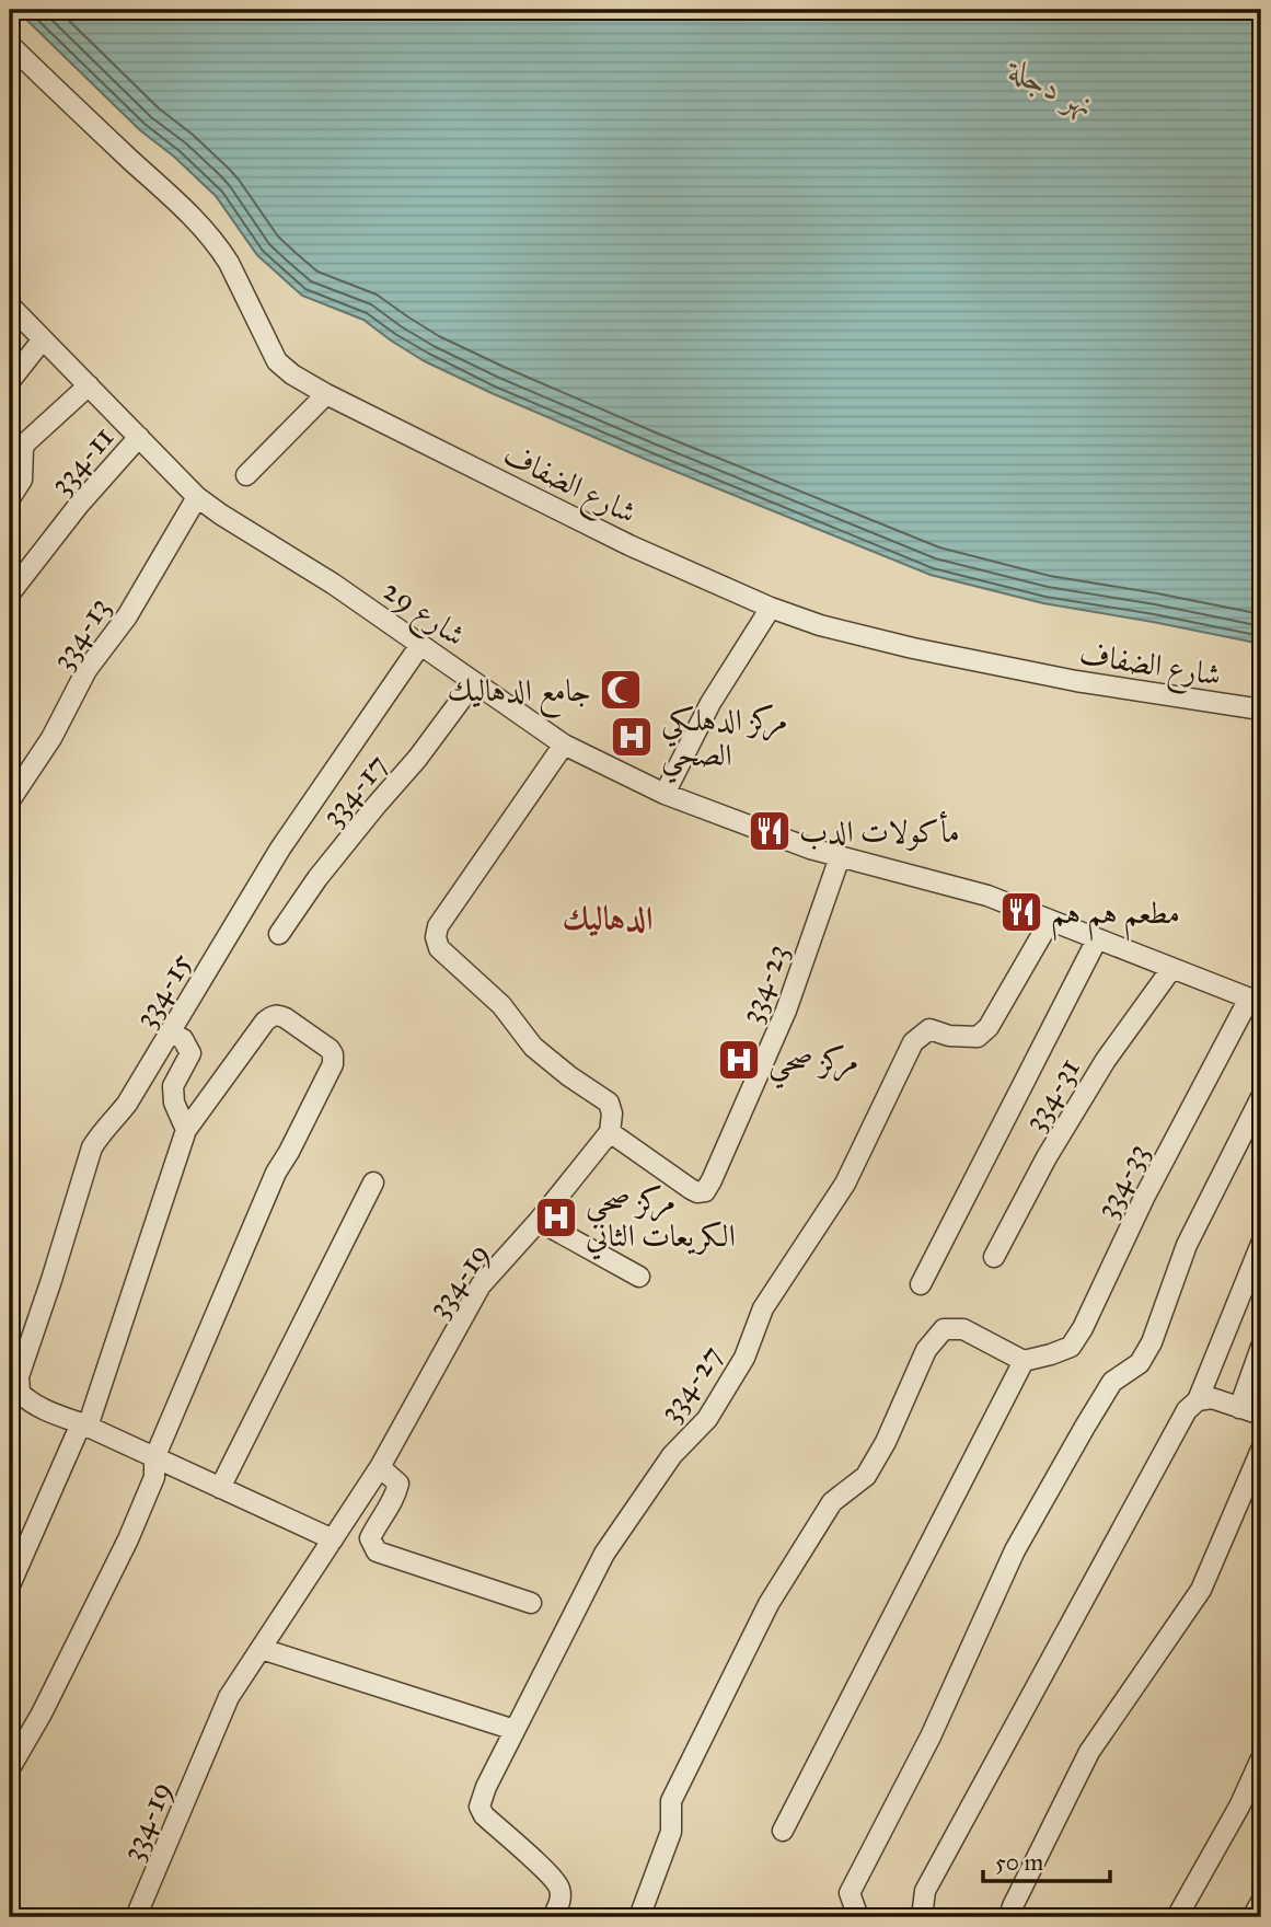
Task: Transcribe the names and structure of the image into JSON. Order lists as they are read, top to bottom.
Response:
{
  "streets": {
    "street": [
      "334-11",
      "شارع الضفاف",
      "شارع 29",
      "334-13",
      "334-17",
      "334-23",
      "334-15",
      "334-31",
      "334-33",
      "334-19",
      "334-27"
    ]
  },
  "crossings": [
    ["334-11", "شارع 29"],
    ["شارع 29", "334-13"],
    ["شارع 29", "334-17"],
    ["شارع 29", "334-23"],
    ["شارع 29", "334-15"],
    ["شارع 29", "334-31"],
    ["شارع 29", "334-33"],
    ["شارع 29", "334-27"],
    ["334-23", "334-19"]
  ],
  "districts": ["الدهاليك"],
  "water": ["نهر دجلة"],
  "places": {
    "mosque": ["جامع الدهاليك"],
    "hospital": ["مركز الدهلكي الصحي", "مركز صحي", "مركز صحي الكريعات الثاني"],
    "restaurant": ["مأكولات الدب", "مطعم هم هم"]
  },
  "scale_bar": "50 m"
}
